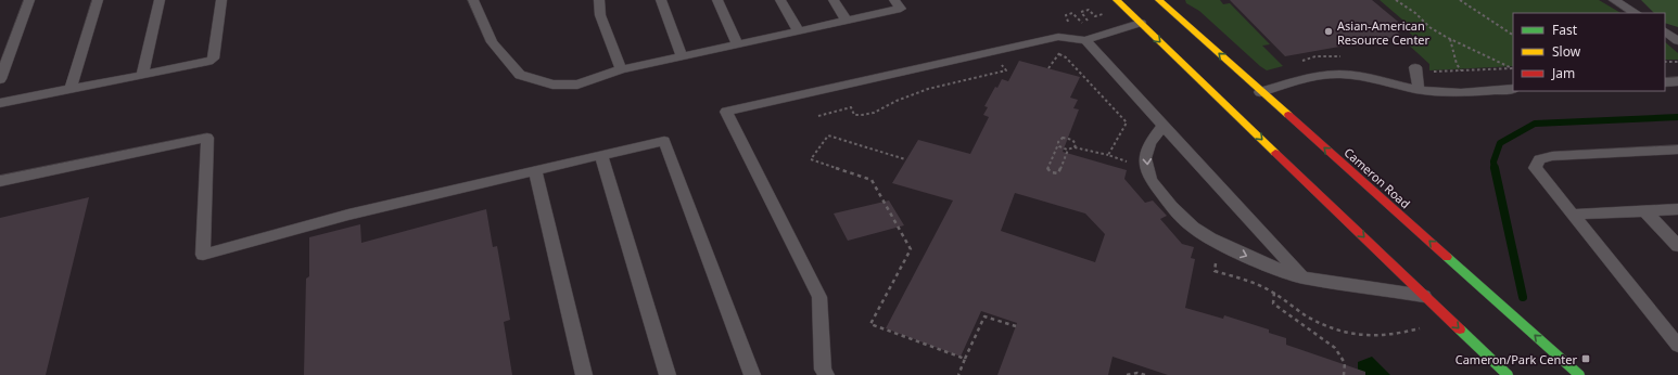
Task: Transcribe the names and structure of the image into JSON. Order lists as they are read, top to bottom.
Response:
{
  "streets": {
    "main road": ["Cameron Road"]
  },
  "places": {
    "other": ["Asian-American Resource Center"],
    "transit": ["Cameron/Park Center"]
  },
  "legend": ["Fast", "Slow", "Jam"]
}
